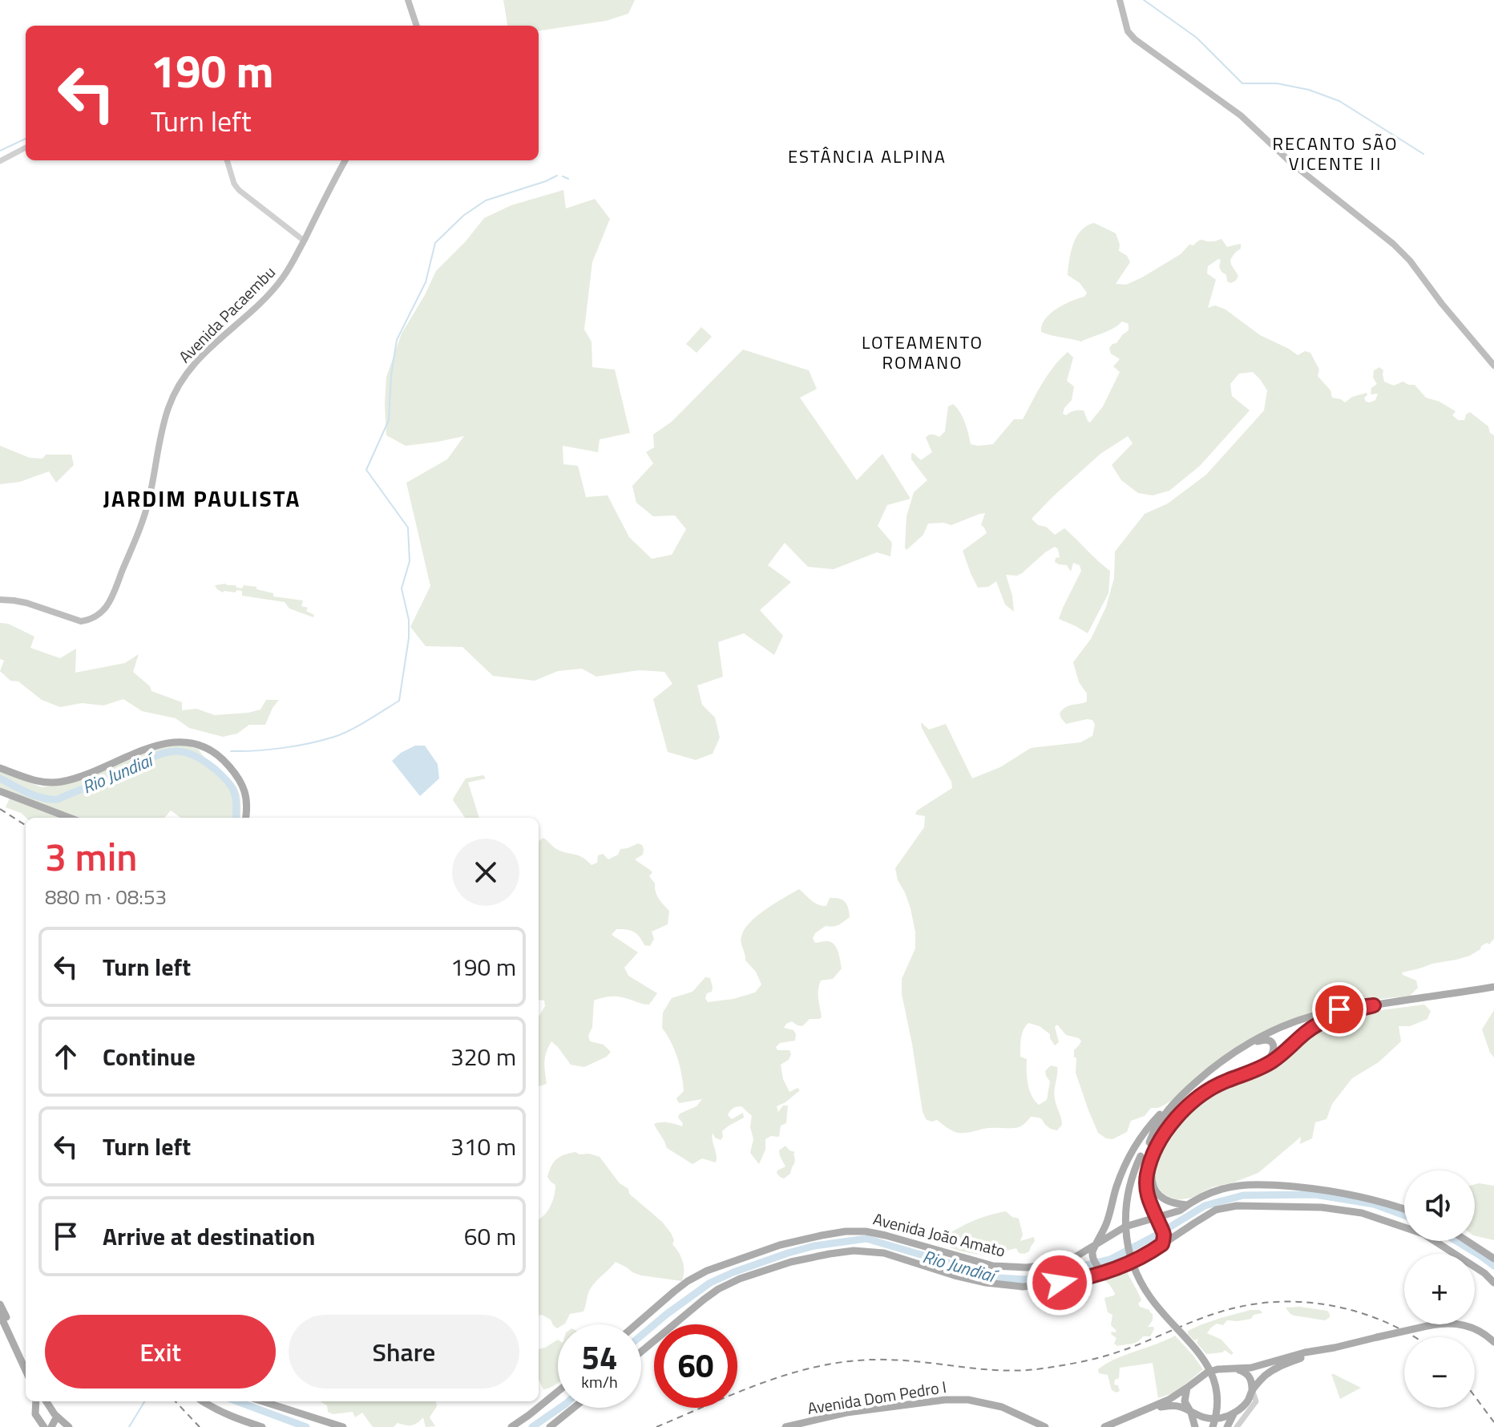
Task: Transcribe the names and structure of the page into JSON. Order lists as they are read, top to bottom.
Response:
{
  "streets": {
    "main road": ["Avenida Pacaembu", "Avenida João Amato", "Avenida Dom Pedro I"]
  },
  "districts": [
    "RECANTO SÃO VICENTE II",
    "ESTÂNCIA ALPINA",
    "LOTEAMENTO ROMANO",
    "JARDIM PAULISTA"
  ],
  "water": ["Rio Jundiaí"],
  "page": {
    "turn": ["190 m", "Turn left"],
    "heading": ["3 min", "880 m · 08:53"],
    "list": [
      {
        "name": "Turn left",
        "value": "190 m"
      },
      {
        "name": "Continue",
        "value": "320 m"
      },
      {
        "name": "Turn left",
        "value": "310 m"
      },
      {
        "name": "Arrive at destination",
        "value": "60 m"
      }
    ],
    "map_buttons": ["+", "−"],
    "buttons": ["Exit", "Share"],
    "speed": "54 km/h",
    "limit": "60"
  }
}
